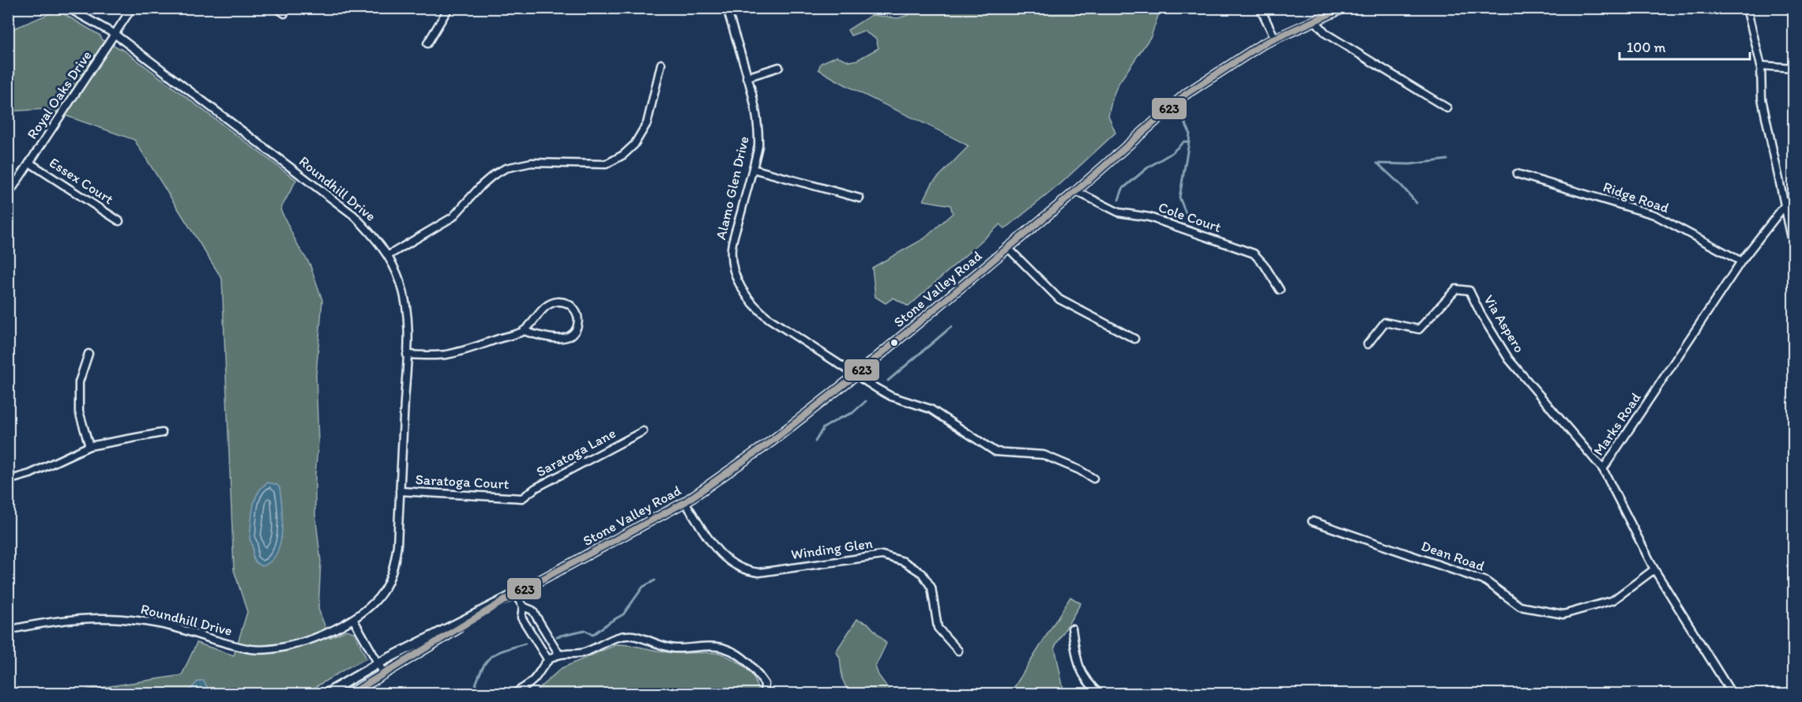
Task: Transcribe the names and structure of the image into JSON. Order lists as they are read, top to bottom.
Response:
{
  "streets": {
    "street": [
      "Royal Oaks Drive",
      "Essex Court",
      "Alamo Glen Drive",
      "Roundhill Drive",
      "Ridge Road",
      "Cole Court",
      "Stone Valley Road",
      "Via Aspero",
      "Marks Road",
      "Saratoga Lane",
      "Saratoga Court",
      "Winding Glen",
      "Dean Road"
    ]
  },
  "crossings": [
    ["Royal Oaks Drive", "Essex Court"],
    ["Royal Oaks Drive", "Roundhill Drive"],
    ["Alamo Glen Drive", "Stone Valley Road"],
    ["Roundhill Drive", "Saratoga Court"],
    ["Ridge Road", "Marks Road"],
    ["Cole Court", "Stone Valley Road"],
    ["Stone Valley Road", "Winding Glen"],
    ["Via Aspero", "Marks Road"],
    ["Marks Road", "Dean Road"],
    ["Saratoga Lane", "Saratoga Court"]
  ],
  "lines": ["transit line 623"],
  "scale_bar": "100 m"
}
